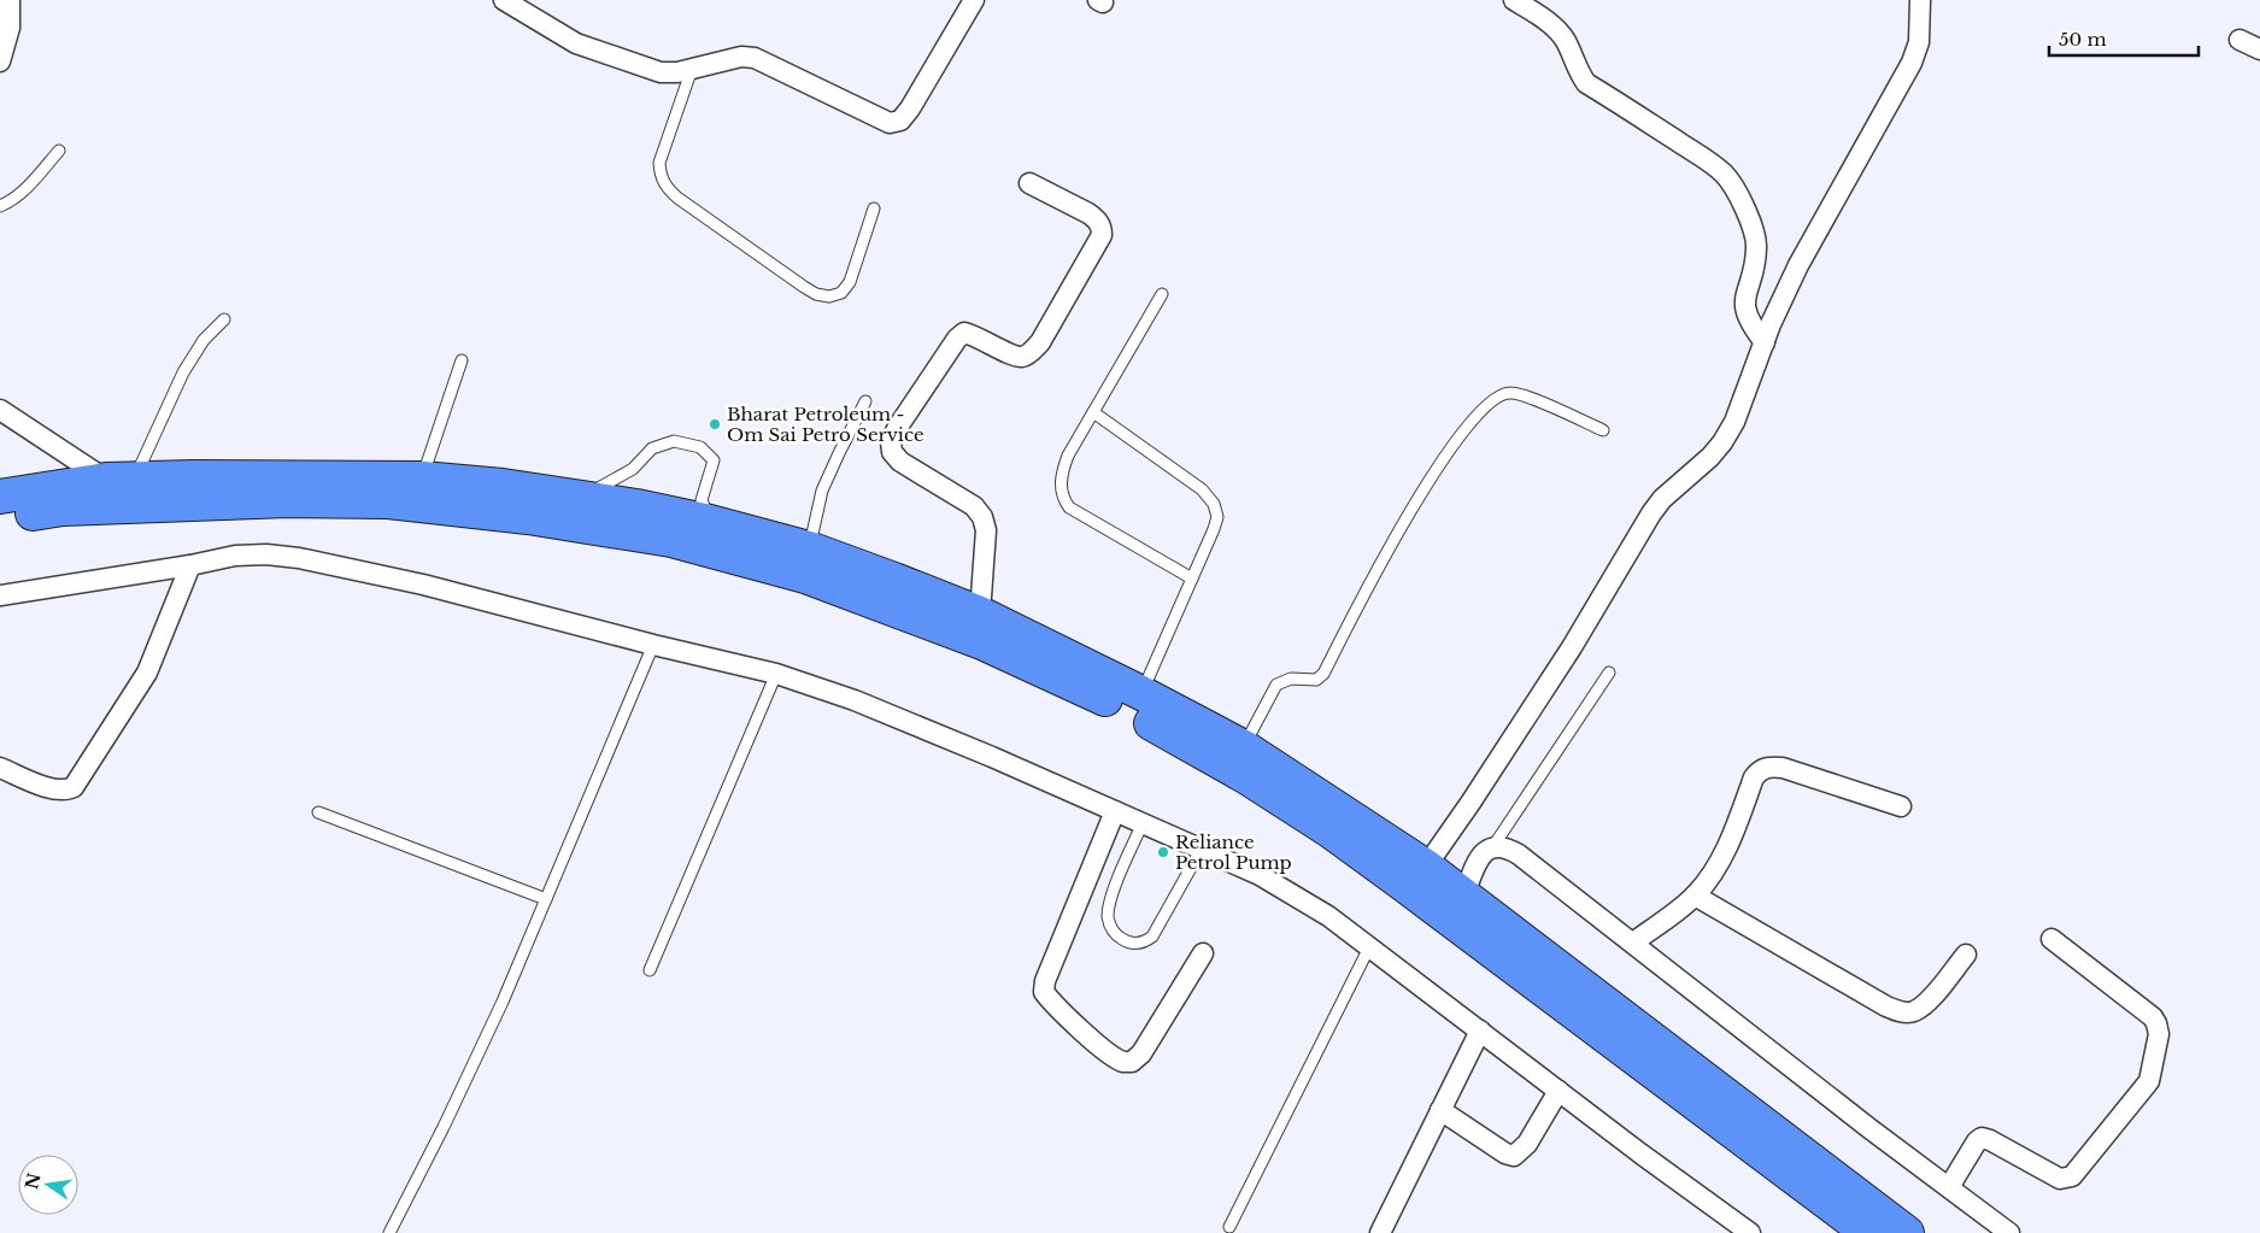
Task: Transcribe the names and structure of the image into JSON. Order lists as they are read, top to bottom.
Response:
{
  "places": ["Bharat Petroleum - Om Sai Petro Service", "Reliance Petrol Pump"],
  "scale_bar": "50 m",
  "north": "left"
}
